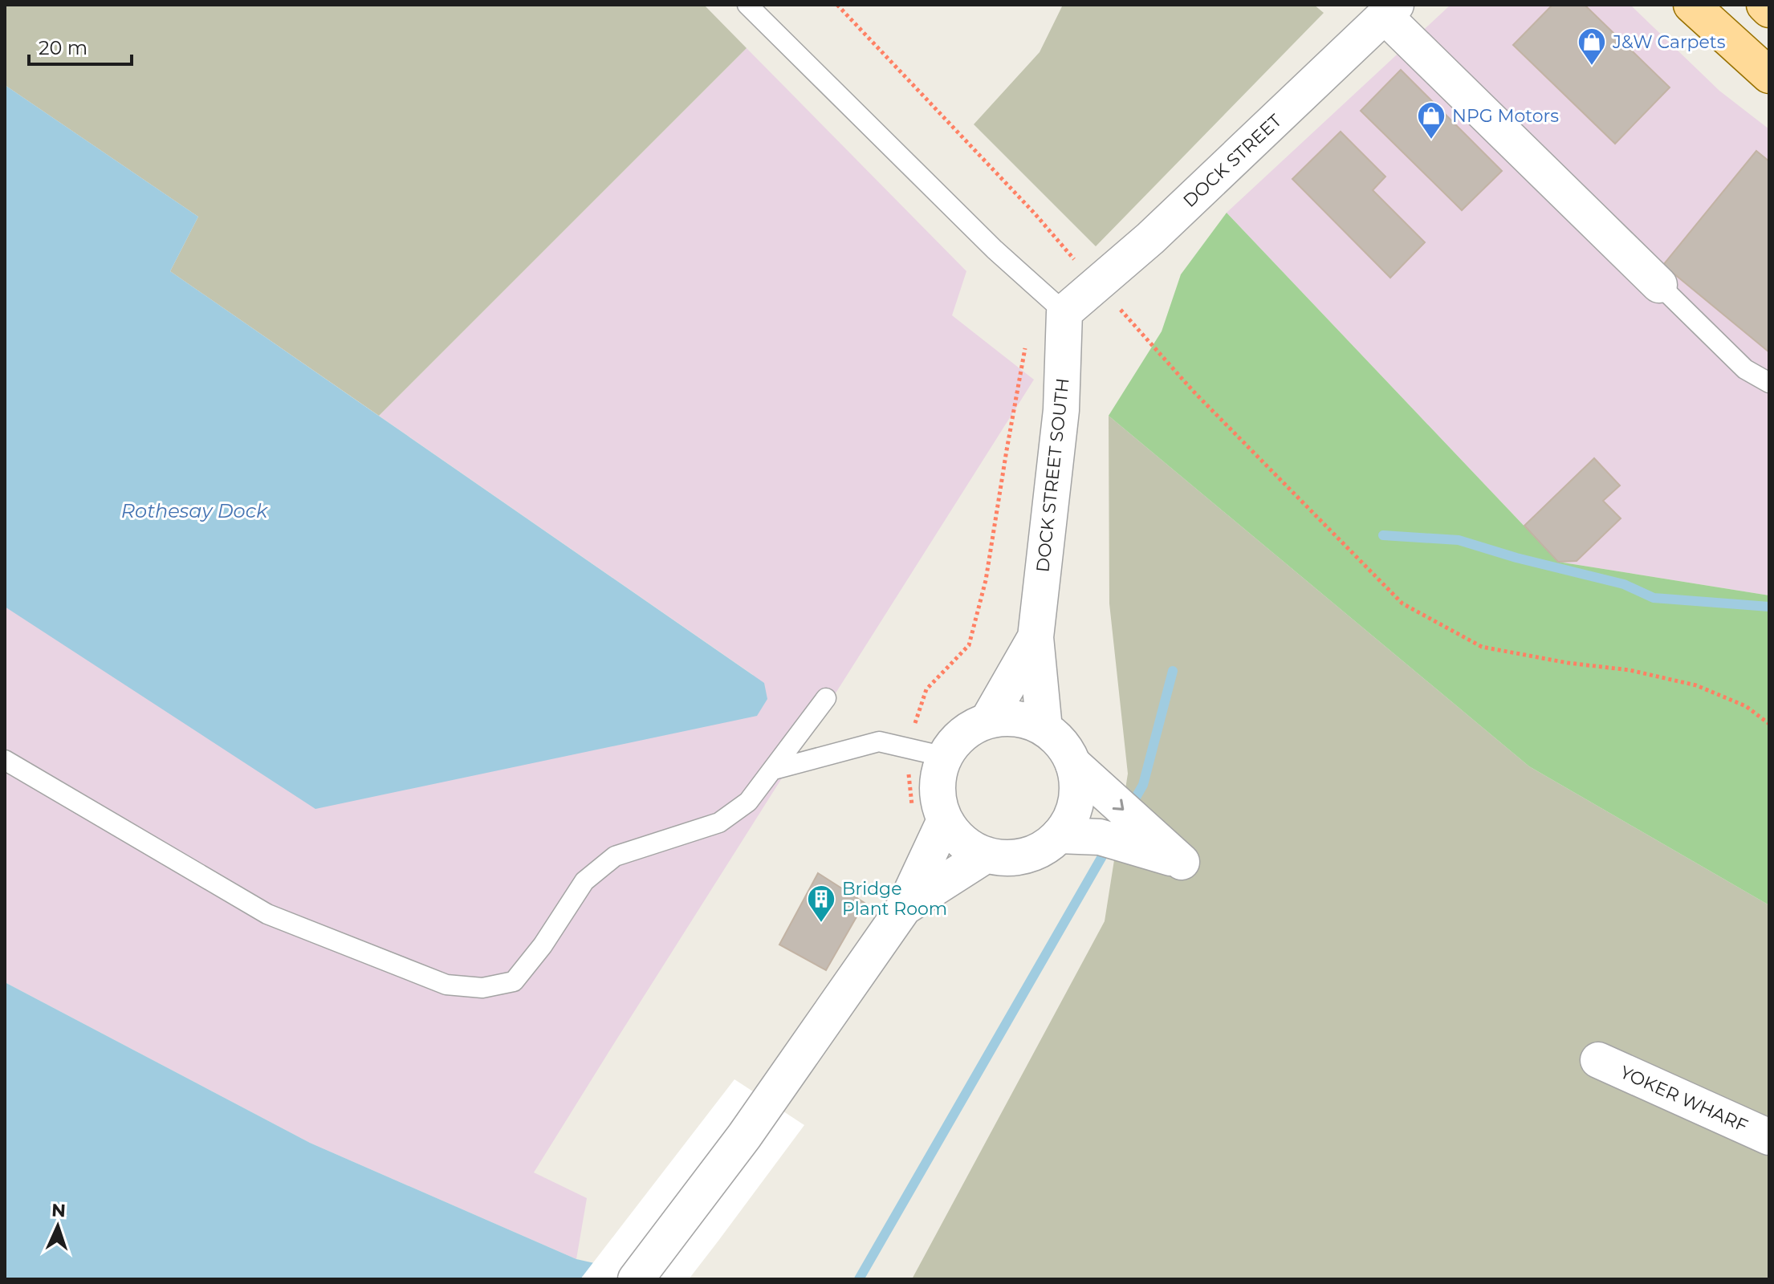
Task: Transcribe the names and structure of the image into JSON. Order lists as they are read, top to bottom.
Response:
{
  "streets": {
    "street": ["DOCK STREET", "DOCK STREET SOUTH", "YOKER WHARF"]
  },
  "crossings": [
    ["DOCK STREET", "DOCK STREET SOUTH"]
  ],
  "water": ["Rothesay Dock"],
  "places": {
    "shop": ["J&W Carpets", "NPG Motors"],
    "building": ["Bridge Plant Room"]
  },
  "scale_bar": "20 m",
  "north": "top"
}
